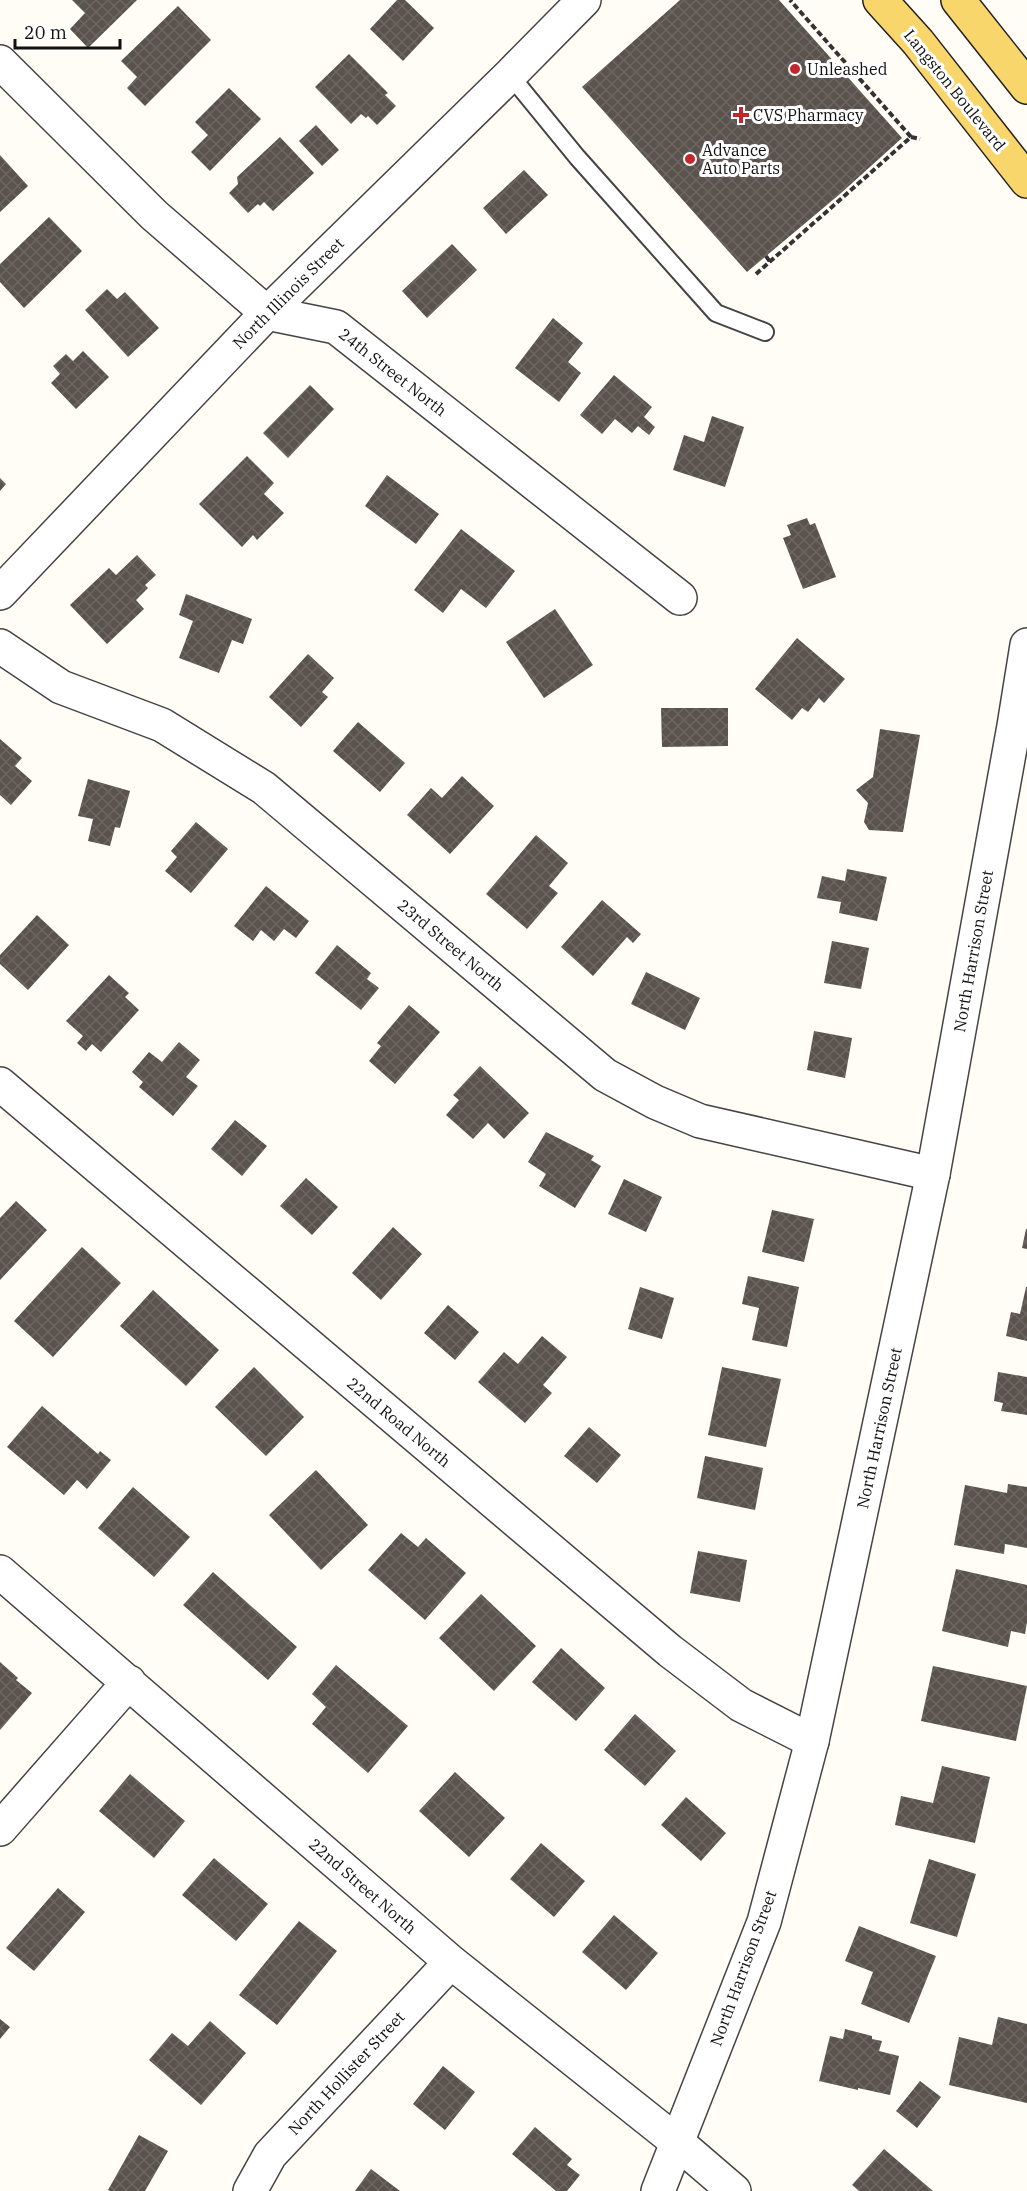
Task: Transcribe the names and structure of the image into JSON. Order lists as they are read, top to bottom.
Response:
{
  "streets": {
    "main road": ["Langston Boulevard"],
    "street": [
      "North Illinois Street",
      "24th Street North",
      "23rd Street North",
      "North Harrison Street",
      "22nd Road North",
      "22nd Street North",
      "North Hollister Street"
    ]
  },
  "crossings": [
    ["North Illinois Street", "24th Street North"],
    ["23rd Street North", "North Harrison Street"],
    ["North Harrison Street", "22nd Road North"],
    ["North Harrison Street", "22nd Street North"],
    ["22nd Street North", "North Hollister Street"]
  ],
  "places": {
    "other": ["Unleashed", "Advance Auto Parts"],
    "health": ["CVS Pharmacy"]
  },
  "scale_bar": "20 m"
}
